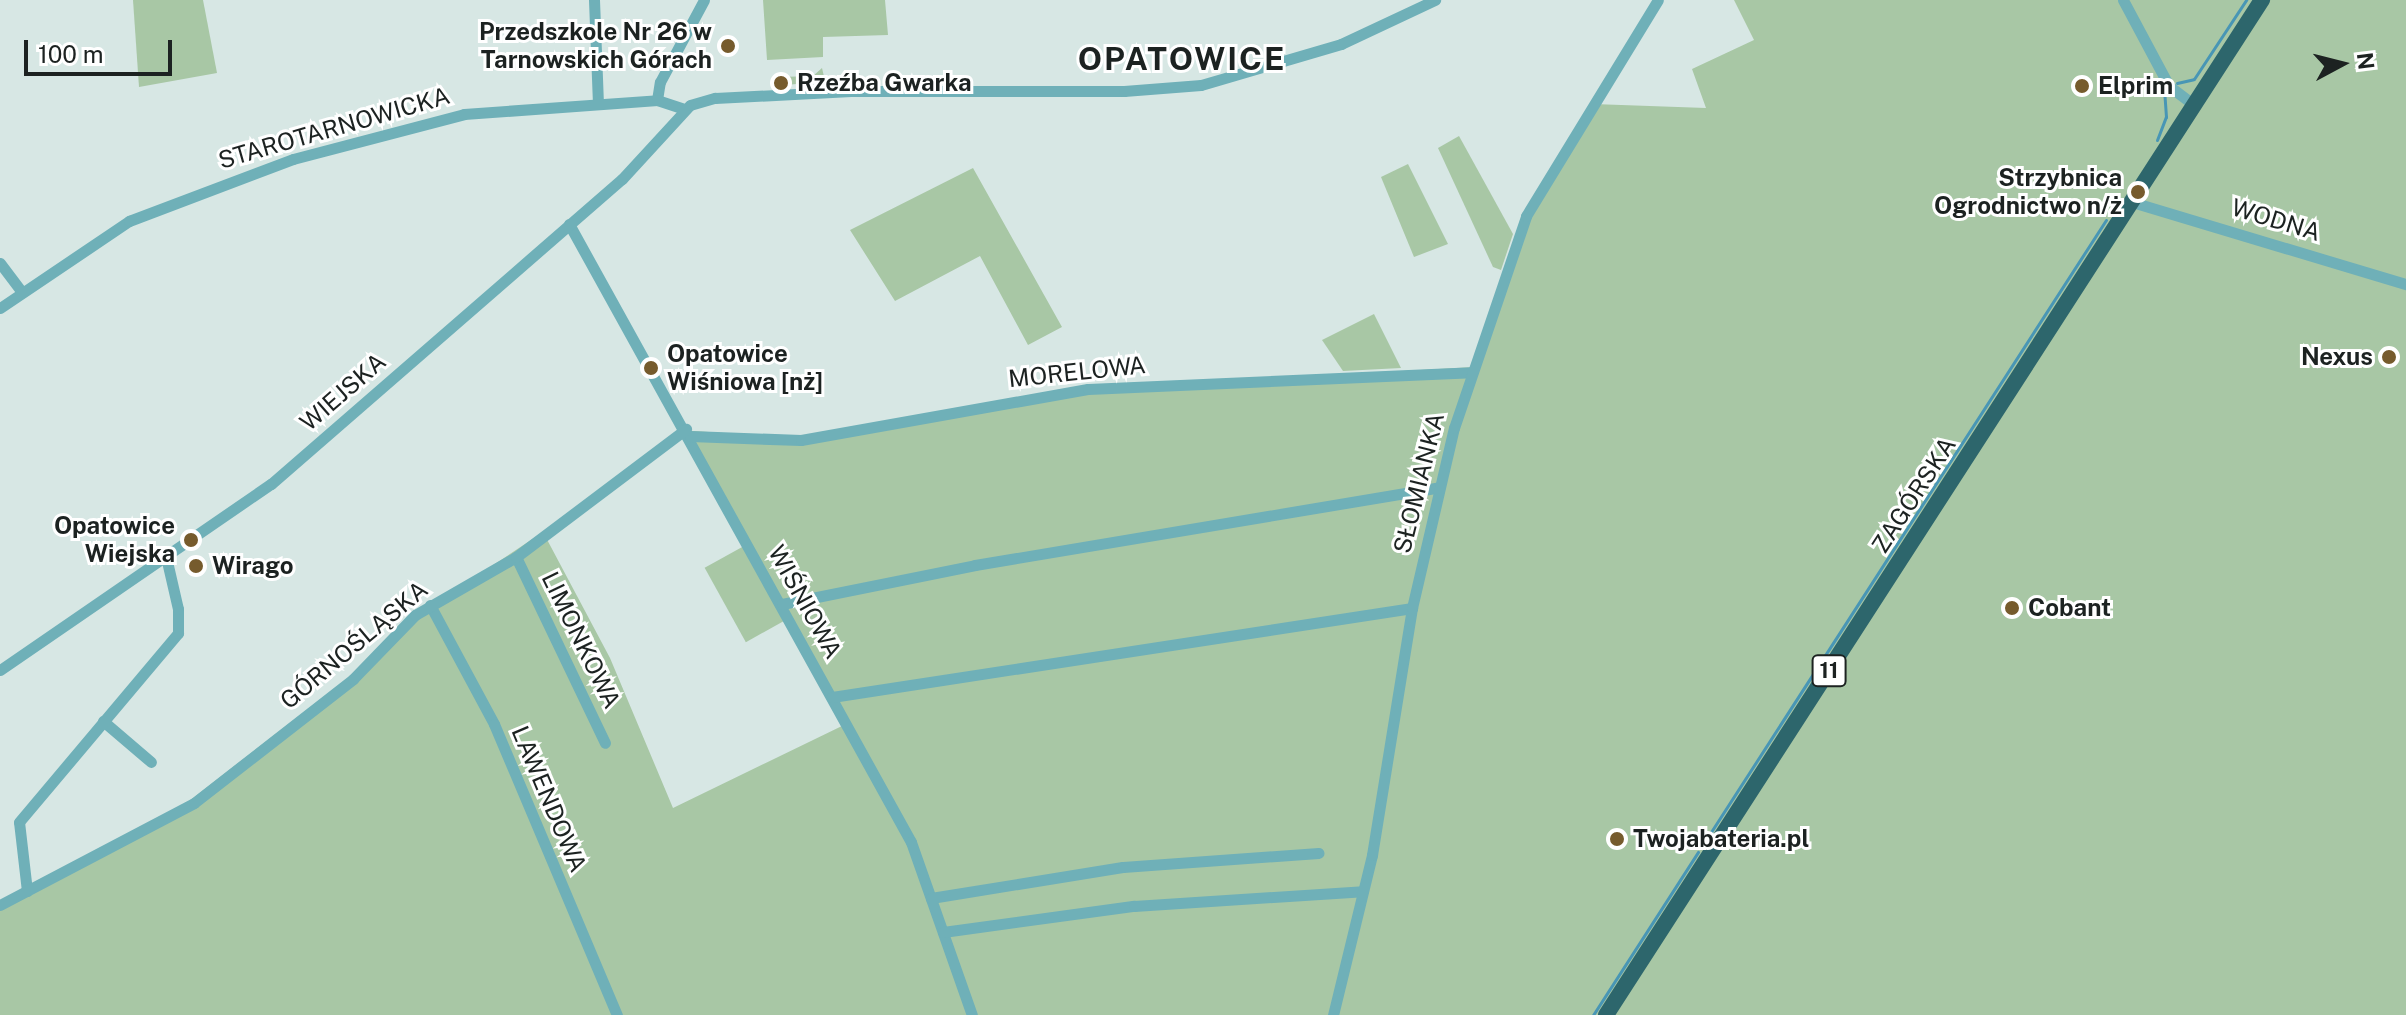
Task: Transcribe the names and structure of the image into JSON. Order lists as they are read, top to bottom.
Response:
{
  "streets": {
    "highway": ["ZAGÓRSKA", "11"],
    "street": [
      "STAROTARNOWICKA",
      "WODNA",
      "MORELOWA",
      "WIEJSKA",
      "SŁOMIANKA",
      "WIŚNIOWA",
      "LIMONKOWA",
      "GÓRNOŚLĄSKA",
      "LAWENDOWA"
    ]
  },
  "crossings": [
    ["STAROTARNOWICKA", "WIEJSKA"],
    ["WODNA", "ZAGÓRSKA"],
    ["MORELOWA", "SŁOMIANKA"],
    ["MORELOWA", "WIŚNIOWA"],
    ["MORELOWA", "GÓRNOŚLĄSKA"],
    ["WIEJSKA", "WIŚNIOWA"],
    ["WIŚNIOWA", "GÓRNOŚLĄSKA"],
    ["LIMONKOWA", "GÓRNOŚLĄSKA"],
    ["GÓRNOŚLĄSKA", "LAWENDOWA"]
  ],
  "districts": ["OPATOWICE"],
  "places": [
    "Przedszkole Nr 26 w Tarnowskich Górach",
    "Rzeźba Gwarka",
    "Elprim",
    "Strzybnica Ogrodnictwo n/ż",
    "Nexus",
    "Opatowice Wiśniowa [nż]",
    "Opatowice Wiejska",
    "Wirago",
    "Cobant",
    "Twojabateria.pl"
  ],
  "scale_bar": "100 m",
  "north": "right"
}
